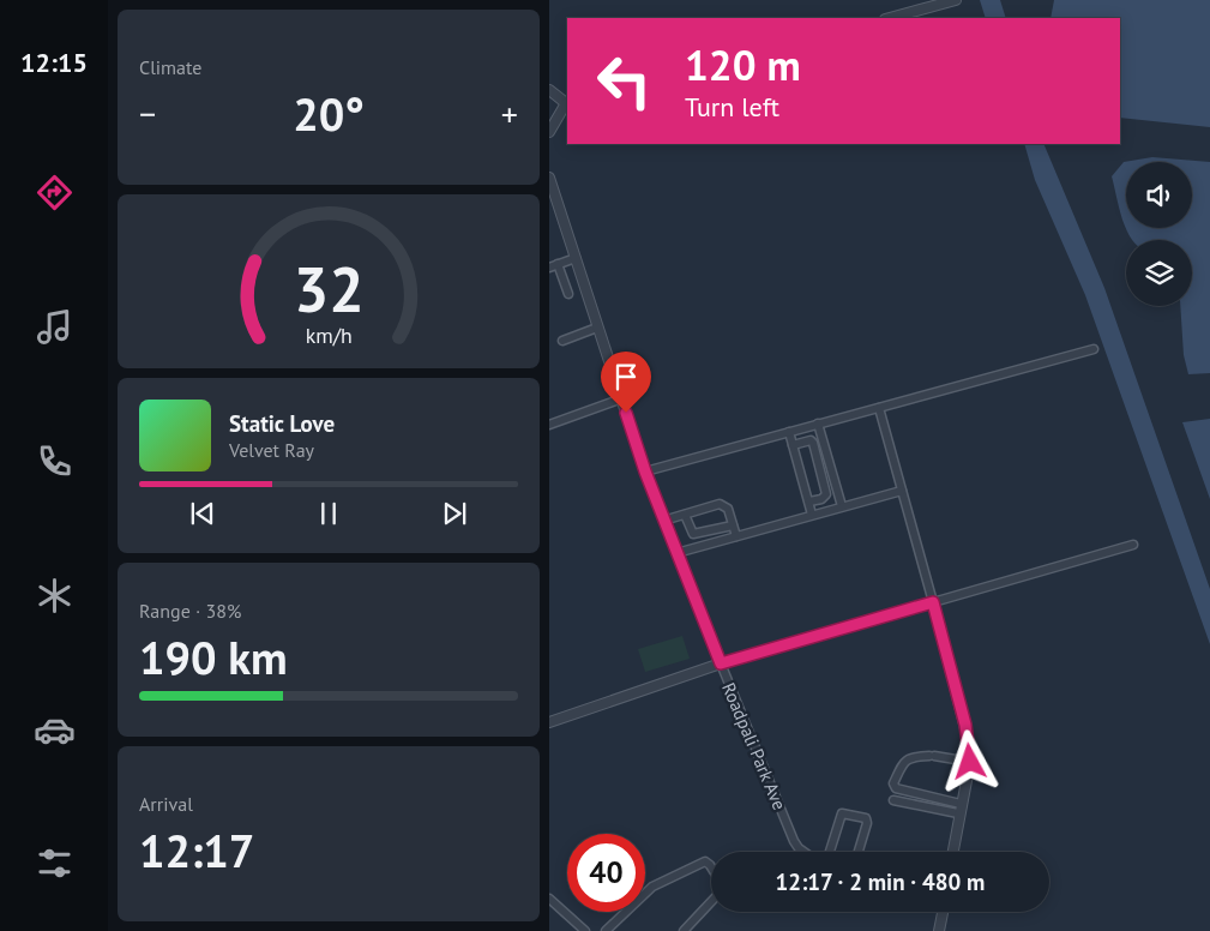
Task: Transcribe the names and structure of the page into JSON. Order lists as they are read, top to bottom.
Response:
{
  "streets": {
    "street": ["Roadpali Park Ave"]
  },
  "page": {
    "tabs": "12:15",
    "tile": [
      "Climate",
      ["Range · 38%", "190 km"],
      ["Arrival", "12:17"]
    ],
    "turn": ["120 m", "Turn left"],
    "heat": ["−", "20°", "+"],
    "song": ["Static Love", "Velvet Ray"],
    "limit": "40",
    "trip": "12:17 · 2 min · 480 m",
    "gauge": ["32", "km/h"]
  }
}
